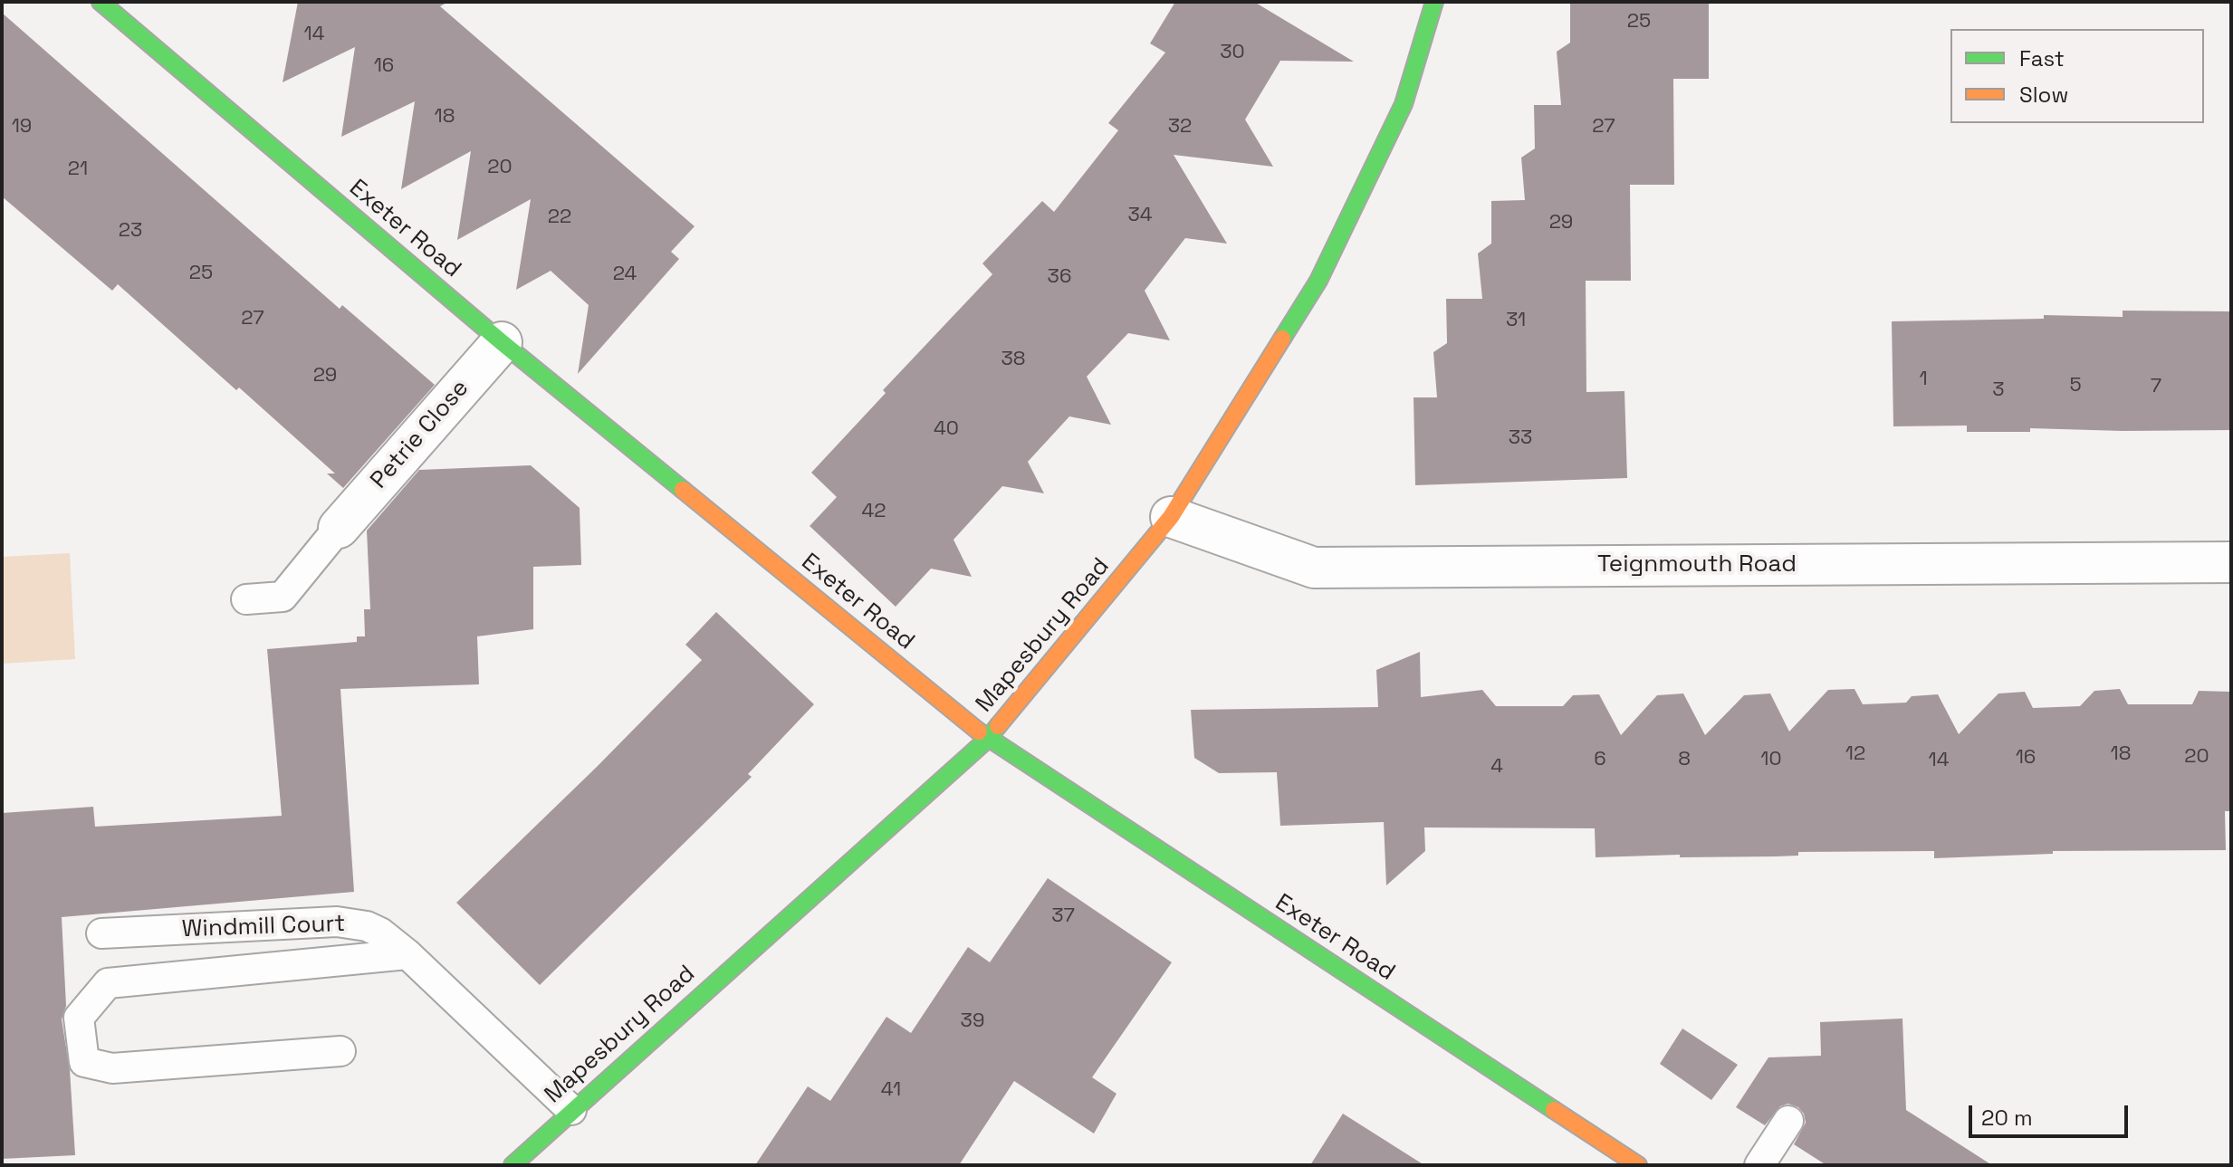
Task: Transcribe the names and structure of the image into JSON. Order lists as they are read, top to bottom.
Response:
{
  "streets": {
    "street": [
      "Exeter Road",
      "Petrie Close",
      "Teignmouth Road",
      "Mapesbury Road"
    ],
    "lane": ["Windmill Court"]
  },
  "crossings": [
    ["Exeter Road", "Petrie Close"],
    ["Exeter Road", "Mapesbury Road"],
    ["Teignmouth Road", "Mapesbury Road"],
    ["Mapesbury Road", "Windmill Court"]
  ],
  "house_numbers": [
    "25",
    "14",
    "30",
    "16",
    "18",
    "19",
    "32",
    "27",
    "20",
    "21",
    "34",
    "22",
    "29",
    "23",
    "25",
    "24",
    "36",
    "27",
    "31",
    "38",
    "29",
    "1",
    "5",
    "7",
    "3",
    "40",
    "33",
    "42",
    "12",
    "18",
    "20",
    "16",
    "6",
    "8",
    "10",
    "14",
    "4",
    "37",
    "39",
    "41"
  ],
  "legend": ["Fast", "Slow"],
  "scale_bar": "20 m"
}
